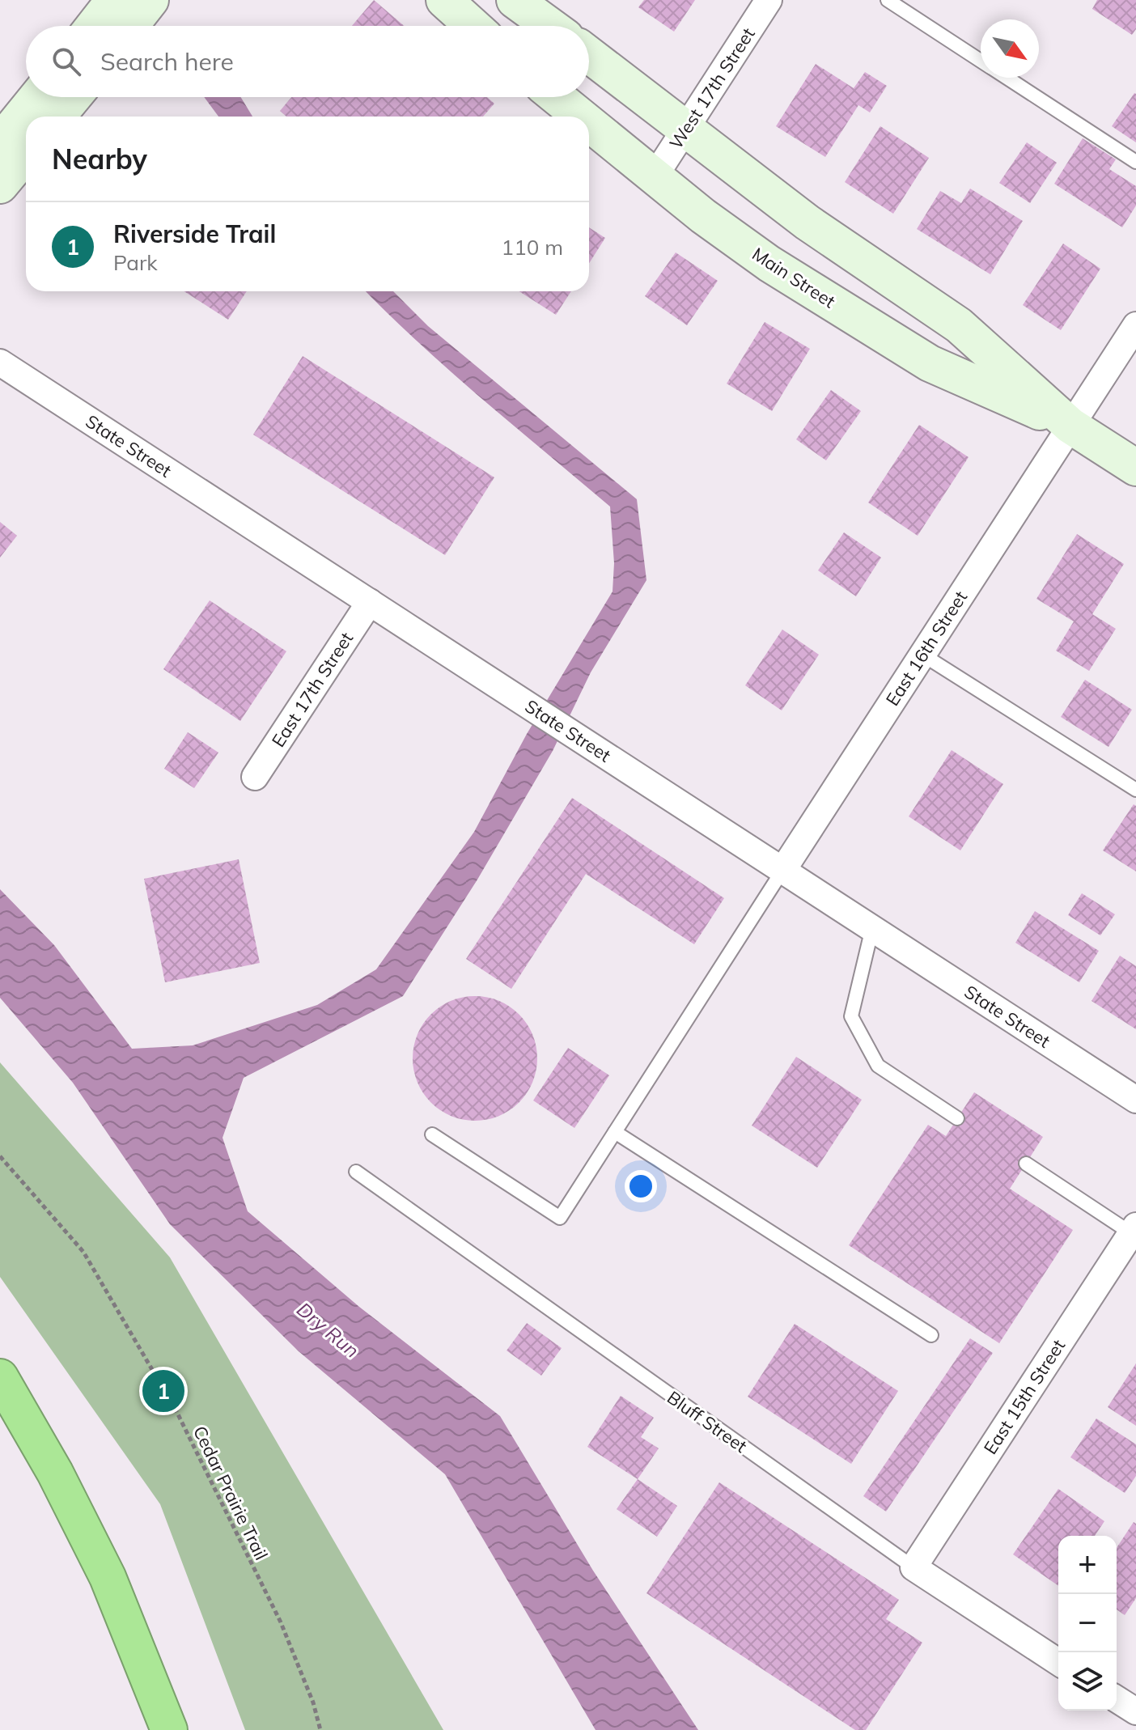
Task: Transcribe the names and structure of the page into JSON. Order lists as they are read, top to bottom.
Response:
{
  "streets": {
    "main road": ["Main Street"],
    "street": [
      "West 17th Street",
      "State Street",
      "East 16th Street",
      "East 17th Street",
      "East 15th Street",
      "Bluff Street"
    ],
    "path": ["Cedar Prairie Trail"]
  },
  "crossings": [
    ["West 17th Street", "Main Street"],
    ["Main Street", "East 16th Street"],
    ["State Street", "East 16th Street"],
    ["State Street", "East 17th Street"],
    ["East 15th Street", "Bluff Street"]
  ],
  "water": ["Dry Run"],
  "north": "bottom right",
  "page": {
    "search": "Search here",
    "heading": "Nearby",
    "list": [
      {
        "mark": "1",
        "name": "Riverside Trail",
        "note": "Park",
        "value": "110 m"
      }
    ],
    "pins": "1",
    "map_buttons": ["+", "−"]
  }
}
